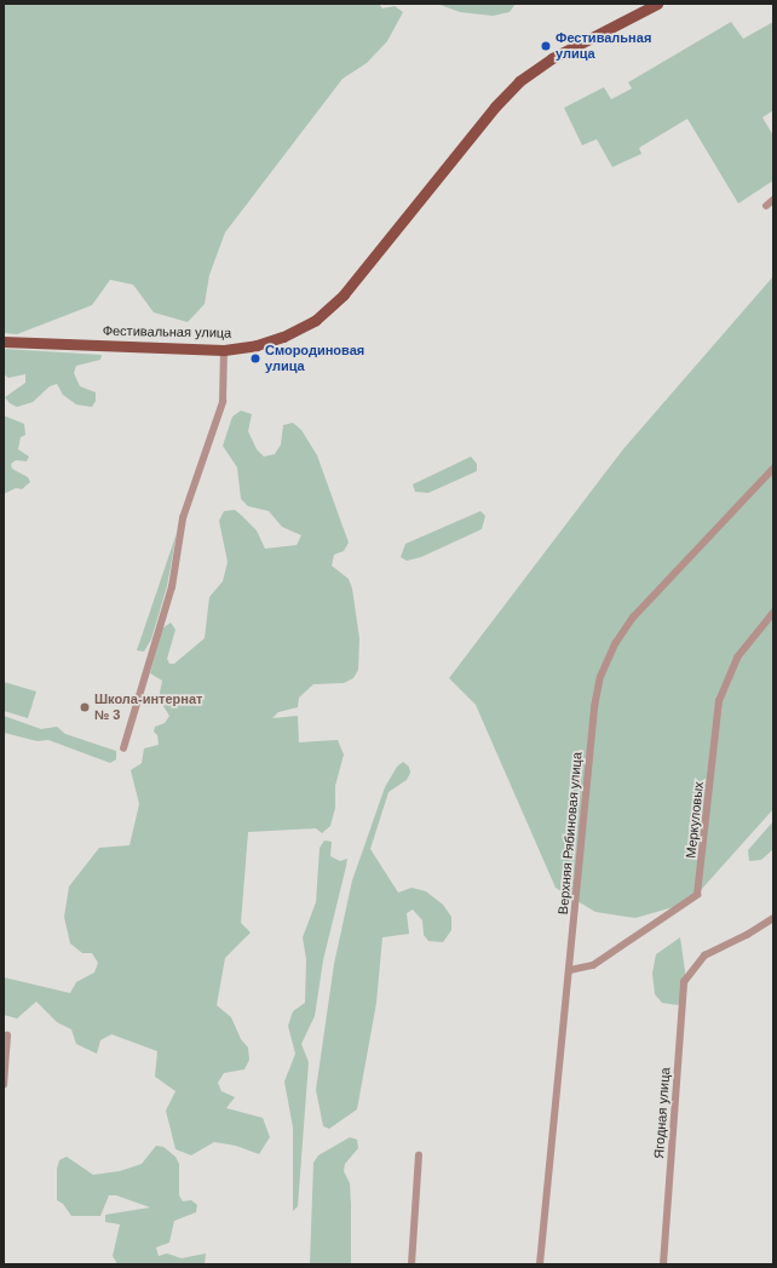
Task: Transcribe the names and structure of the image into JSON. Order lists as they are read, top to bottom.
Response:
{
  "streets": {
    "main road": ["Фестивальная улица"],
    "street": ["Меркуловых", "Верхняя Рябиновая улица", "Ягодная улица"]
  },
  "crossings": [
    ["Меркуловых", "Верхняя Рябиновая улица"]
  ],
  "places": ["Фестивальная улица", "Смородиновая улица", "Школа-интернат № 3"]
}
